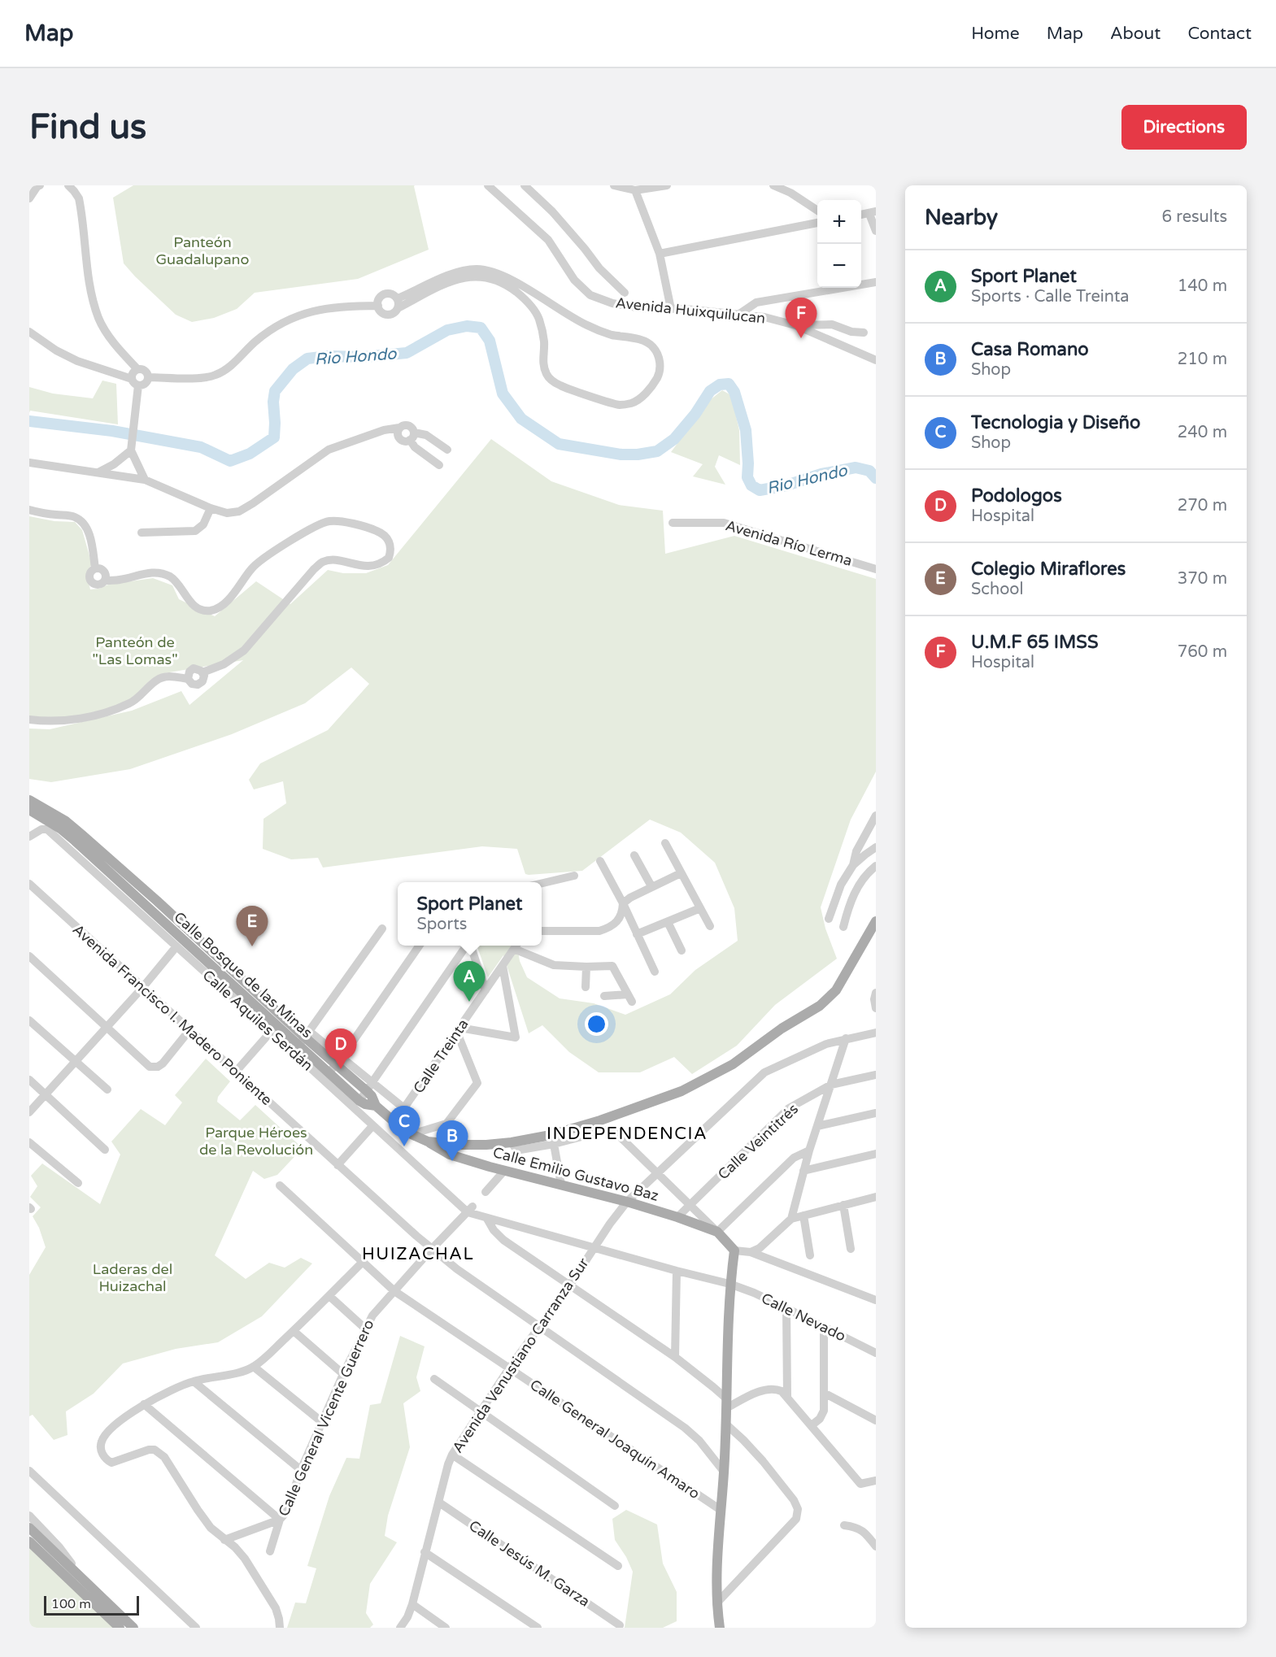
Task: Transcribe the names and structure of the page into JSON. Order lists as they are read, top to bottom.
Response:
{
  "streets": {
    "main road": ["Calle Bosque de las Minas", "Calle Emilio Gustavo Baz"],
    "street": [
      "Avenida Huixquilucan",
      "Avenida Río Lerma",
      "Avenida Francisco I. Madero Poniente",
      "Calle Aquiles Serdán",
      "Calle Treinta",
      "Calle Veintitrés",
      "Calle Nevado",
      "Avenida Venustiano Carranza Sur",
      "Calle General Vicente Guerrero",
      "Calle General Joaquín Amaro",
      "Calle Jesús M. Garza"
    ]
  },
  "crossings": [
    ["Avenida Francisco I. Madero Poniente", "Avenida Venustiano Carranza Sur"],
    ["Avenida Francisco I. Madero Poniente", "Calle General Vicente Guerrero"],
    ["Calle Aquiles Serdán", "Calle Nevado"],
    ["Calle Aquiles Serdán", "Calle General Vicente Guerrero"],
    ["Calle Veintitrés", "Calle Emilio Gustavo Baz"],
    ["Calle Emilio Gustavo Baz", "Avenida Venustiano Carranza Sur"],
    ["Calle Nevado", "Avenida Venustiano Carranza Sur"],
    ["Calle Nevado", "Calle General Vicente Guerrero"],
    ["Avenida Venustiano Carranza Sur", "Calle General Joaquín Amaro"],
    ["Avenida Venustiano Carranza Sur", "Calle Jesús M. Garza"],
    ["Calle General Vicente Guerrero", "Calle General Joaquín Amaro"]
  ],
  "districts": ["INDEPENDENCIA", "HUIZACHAL"],
  "water": ["Rio Hondo"],
  "parks": [
    "Panteón Guadalupano",
    "Panteón de \"Las Lomas\"",
    "Parque Héroes de la Revolución",
    "Laderas del Huizachal"
  ],
  "scale_bar": "100 m",
  "page": {
    "header": "Map",
    "nav": [
      "Home",
      "Map",
      "About",
      "Contact"
    ],
    "buttons": "Directions",
    "title": "Find us",
    "heading": ["Nearby", "6 results"],
    "map_buttons": ["+", "−"],
    "list": [
      {
        "mark": "A",
        "name": "Sport Planet",
        "note": "Sports · Calle Treinta",
        "value": "140 m"
      },
      {
        "mark": "B",
        "name": "Casa Romano",
        "note": "Shop",
        "value": "210 m"
      },
      {
        "mark": "C",
        "name": "Tecnologia y Diseño",
        "note": "Shop",
        "value": "240 m"
      },
      {
        "mark": "D",
        "name": "Podologos",
        "note": "Hospital",
        "value": "270 m"
      },
      {
        "mark": "E",
        "name": "Colegio Miraflores",
        "note": "School",
        "value": "370 m"
      },
      {
        "mark": "F",
        "name": "U.M.F 65 IMSS",
        "note": "Hospital",
        "value": "760 m"
      }
    ],
    "pins": [
      "F",
      "E",
      "A",
      "D",
      "C",
      "B"
    ],
    "popup": ["Sport Planet", "Sports"],
    "scale": "100 m"
  }
}
